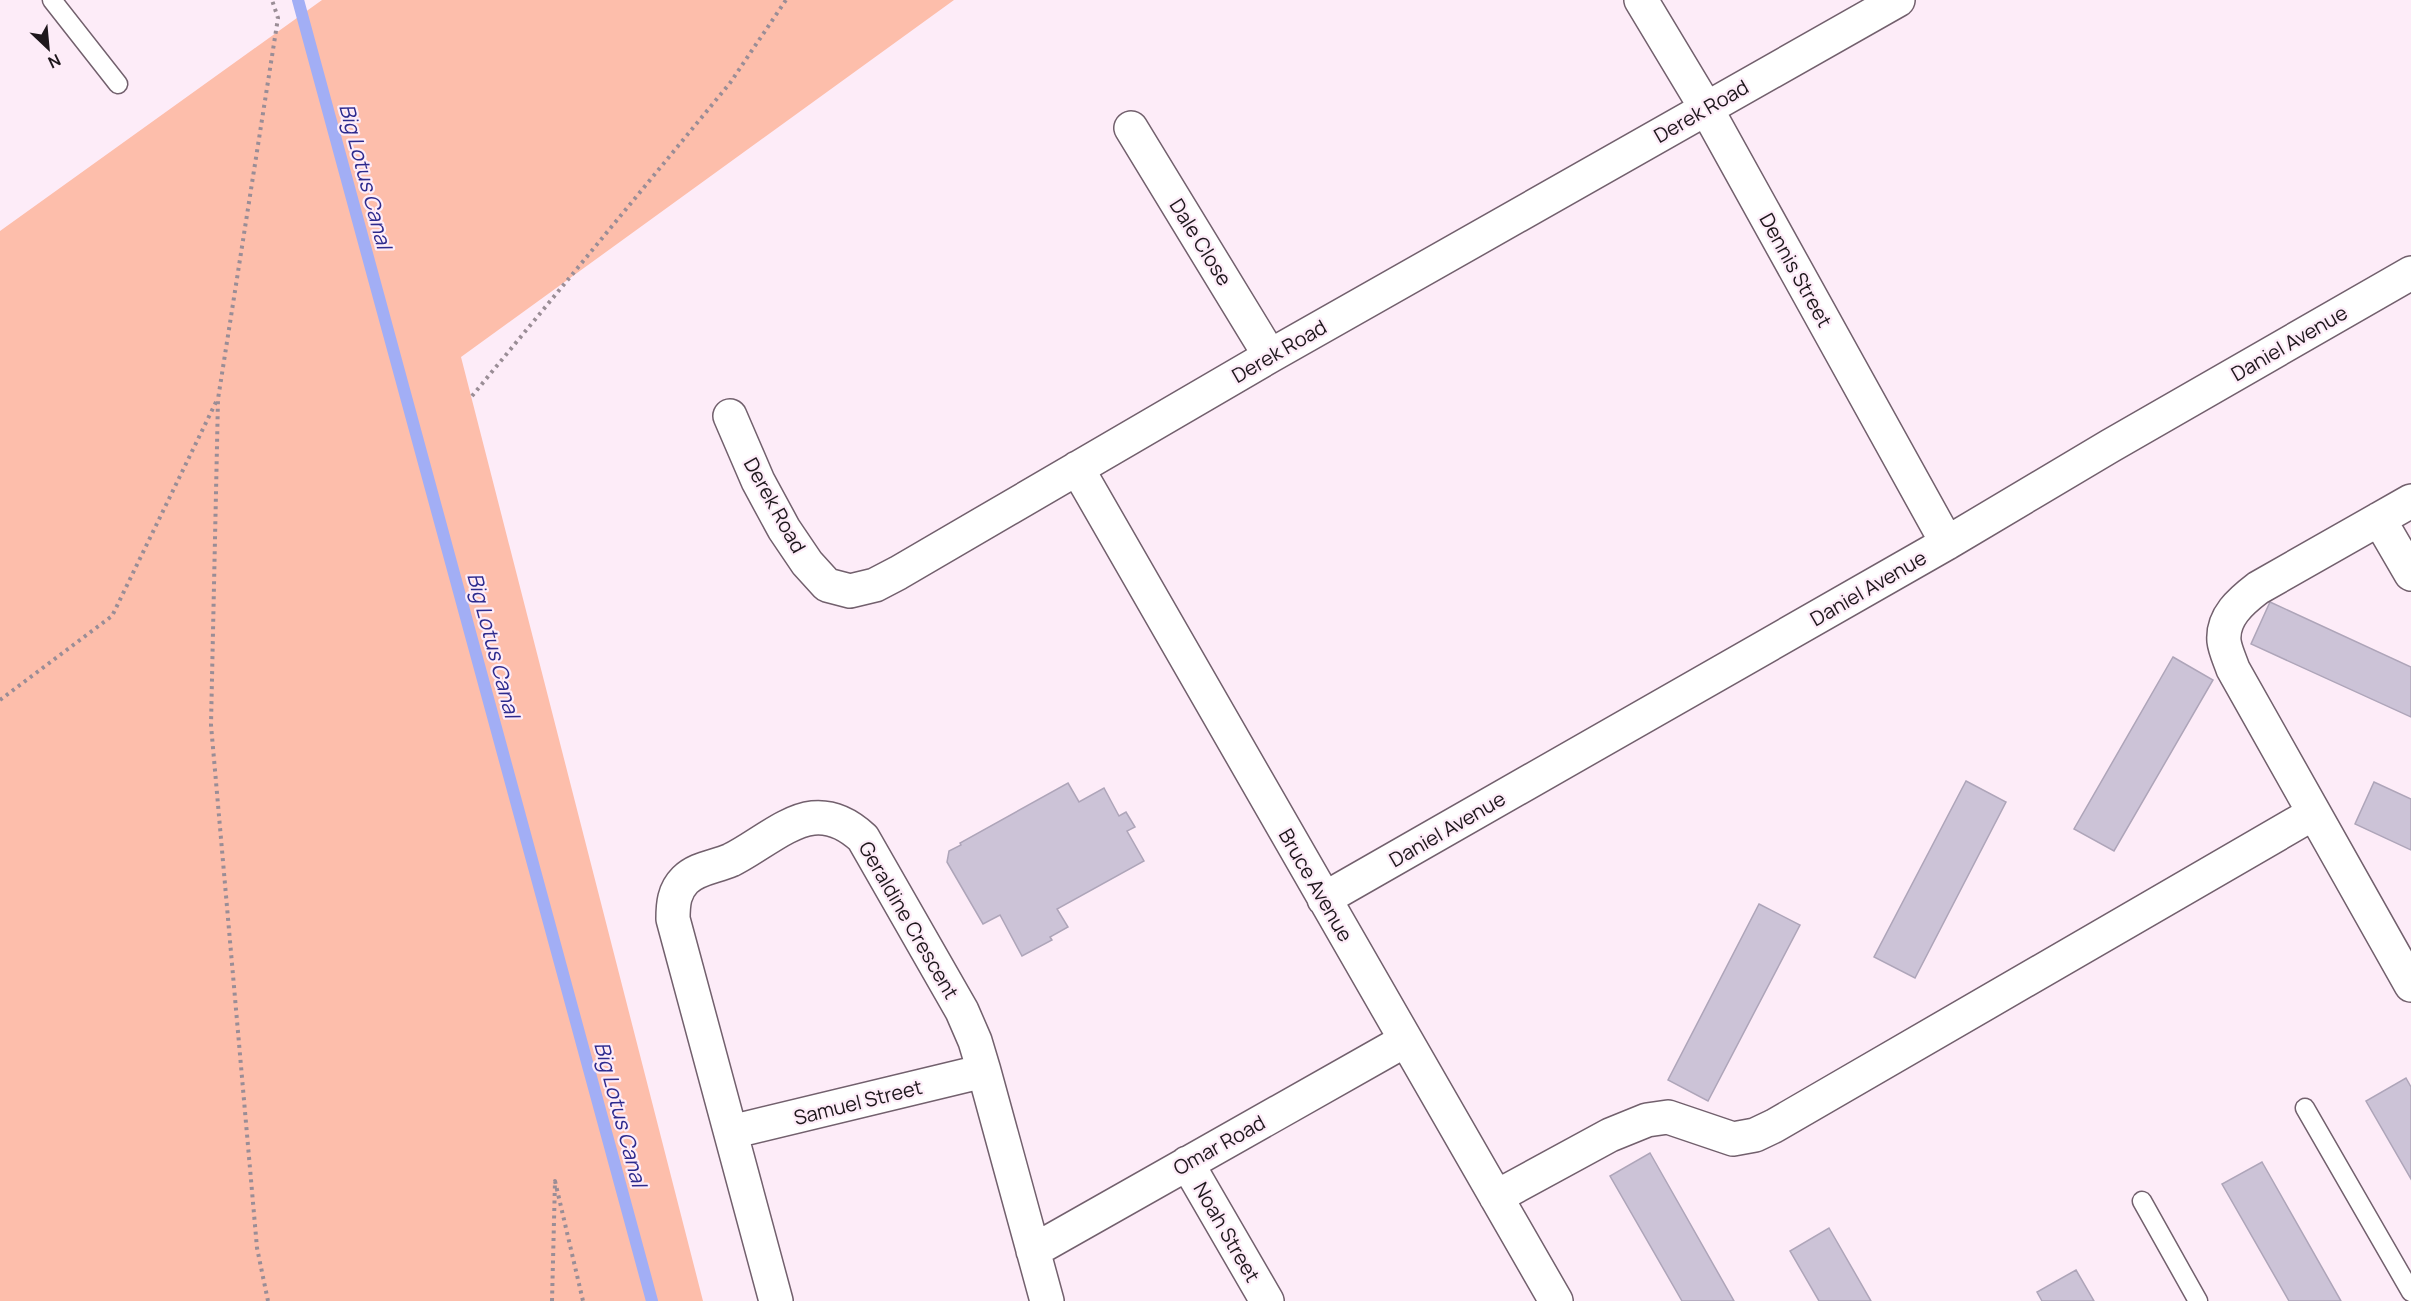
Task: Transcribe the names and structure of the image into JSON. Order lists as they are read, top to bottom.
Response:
{
  "streets": {
    "street": [
      "Derek Road",
      "Dale Close",
      "Dennis Street",
      "Daniel Avenue",
      "Bruce Avenue",
      "Geraldine Crescent",
      "Samuel Street",
      "Omar Road",
      "Noah Street"
    ]
  },
  "crossings": [
    ["Derek Road", "Dale Close"],
    ["Derek Road", "Dennis Street"],
    ["Derek Road", "Bruce Avenue"],
    ["Dennis Street", "Daniel Avenue"],
    ["Daniel Avenue", "Bruce Avenue"],
    ["Bruce Avenue", "Omar Road"],
    ["Geraldine Crescent", "Samuel Street"],
    ["Geraldine Crescent", "Omar Road"],
    ["Omar Road", "Noah Street"]
  ],
  "water": ["Big Lotus Canal"],
  "north": "bottom right"
}
